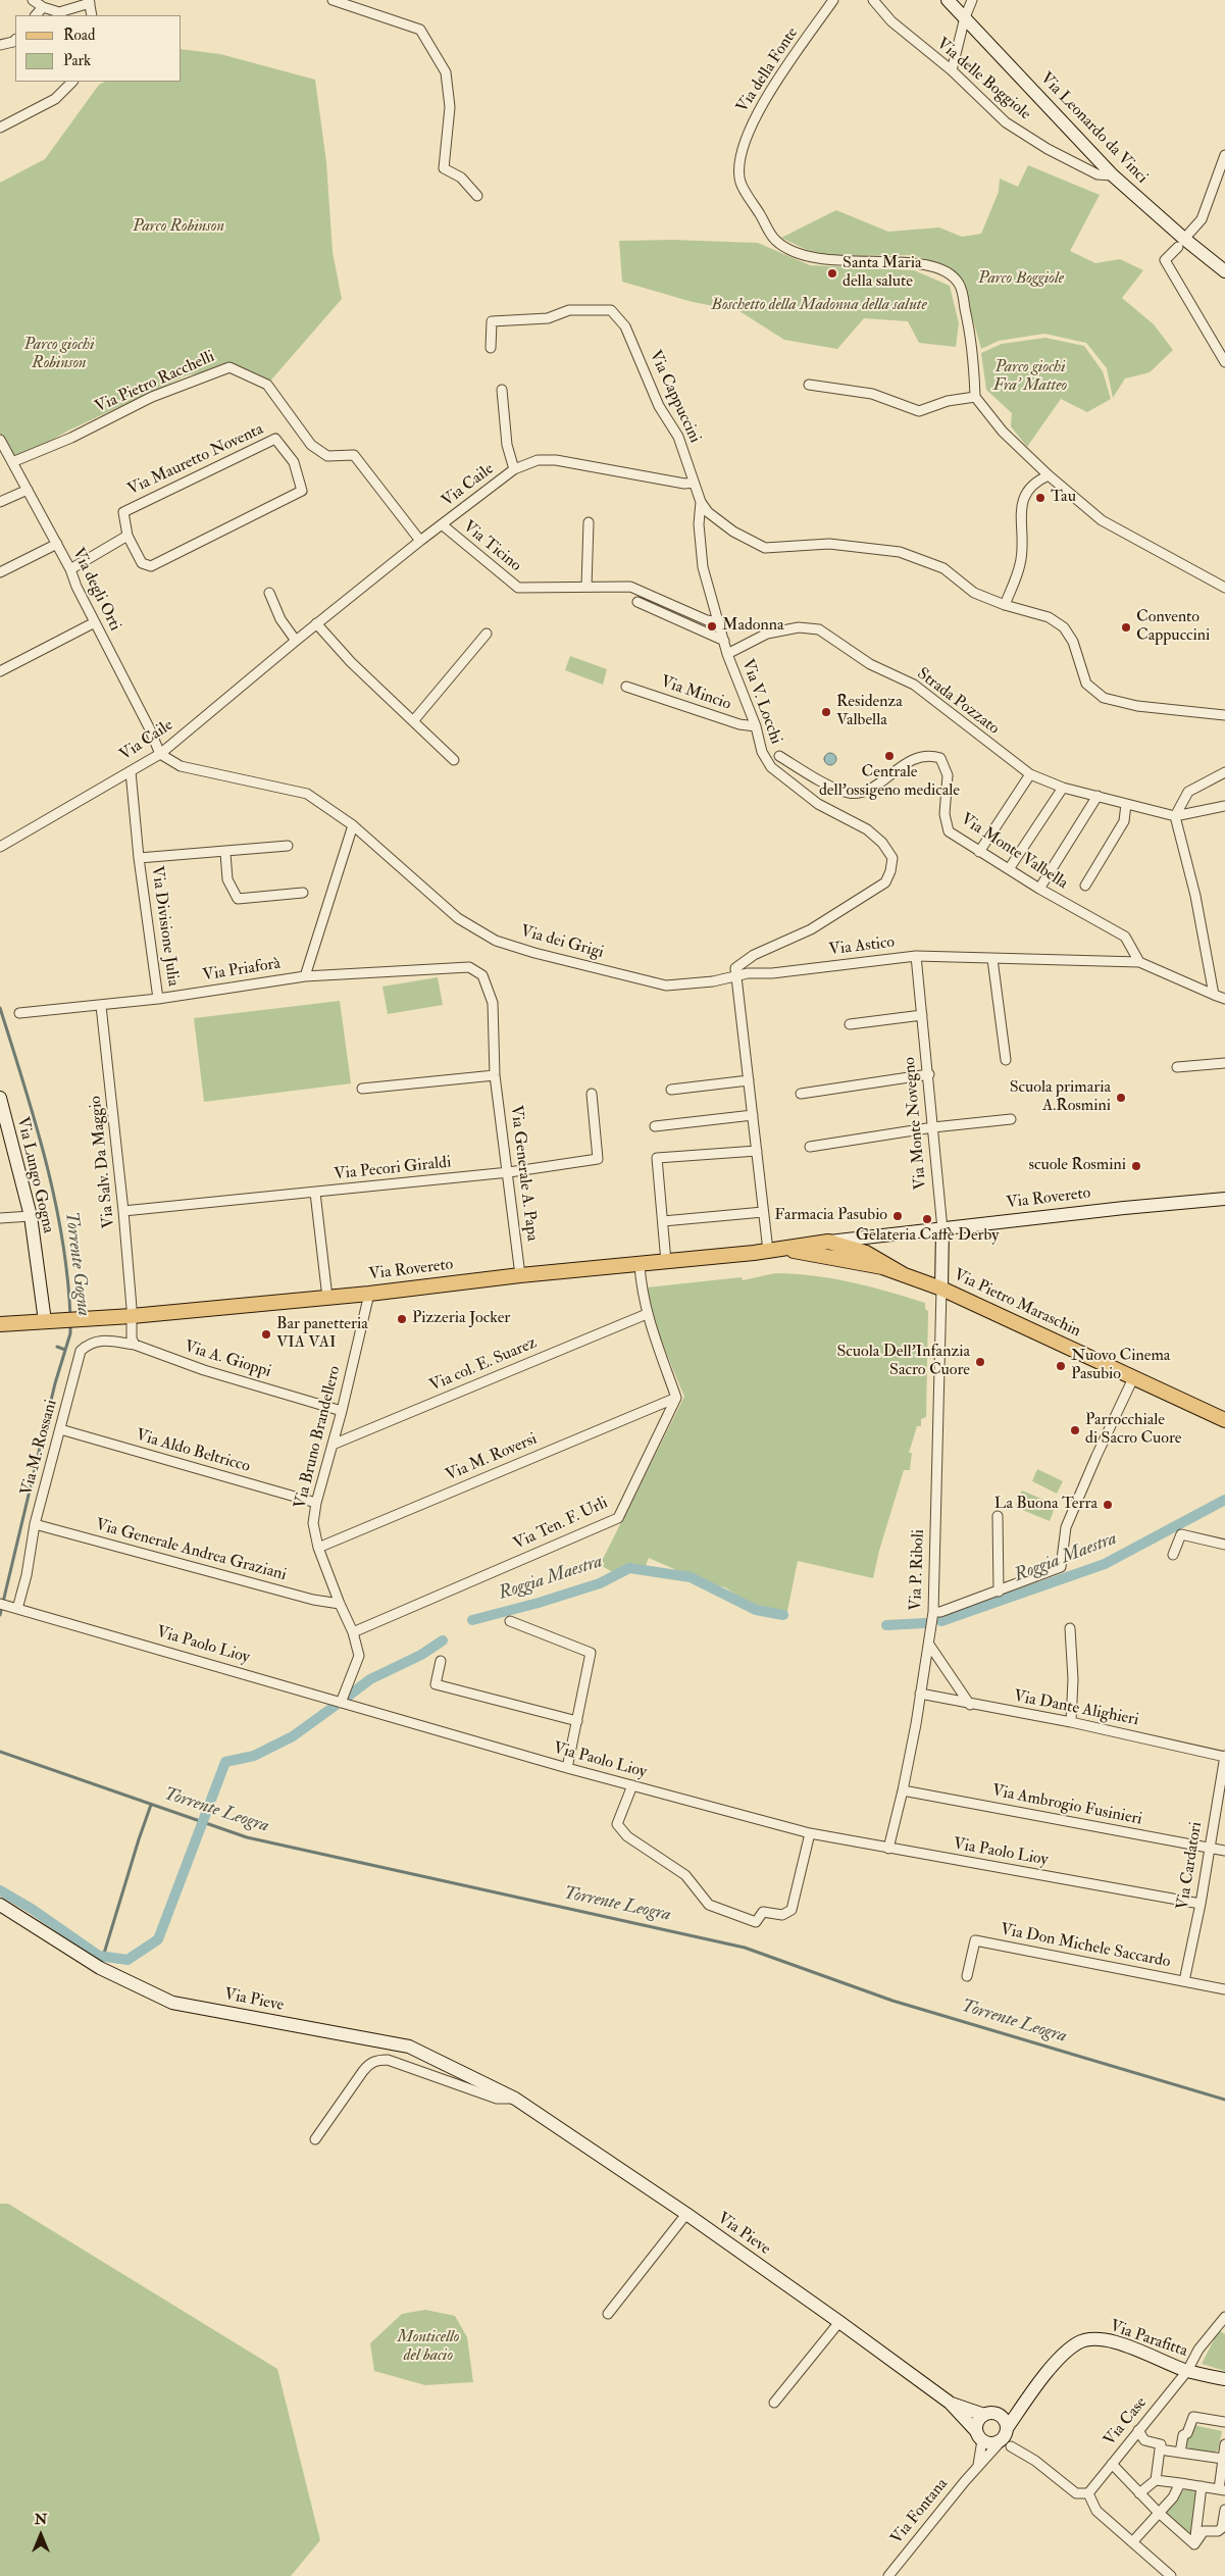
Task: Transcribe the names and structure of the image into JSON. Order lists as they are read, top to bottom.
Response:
{
  "streets": {
    "main road": ["Via Rovereto", "Via Pietro Maraschin"],
    "street": [
      "Via della Fonte",
      "Via delle Boggiole",
      "Via Leonardo da Vinci",
      "Via Pietro Racchelli",
      "Via Cappuccini",
      "Via Mauretto Noventa",
      "Via Caile",
      "Via Ticino",
      "Via degli Orti",
      "Via Mincio",
      "Via V. Locchi",
      "Strada Pozzato",
      "Via Monte Valbella",
      "Via Divisione Julia",
      "Via dei Grigi",
      "Via Astico",
      "Via Priaforà",
      "Via Monte Novegno",
      "Via Salv. Da Maggio",
      "Via Pecori Giraldi",
      "Via Generale A. Papa",
      "Via Lungo Gogna",
      "Via A. Gioppi",
      "Via col. E. Suarez",
      "Via Bruno Brandellero",
      "Via M. Rossani",
      "Via Aldo Beltricco",
      "Via M. Roversi",
      "Via Ten. F. Urli",
      "Via Generale Andrea Graziani",
      "Via P. Riboli",
      "Via Paolo Lioy",
      "Via Dante Alighieri",
      "Via Ambrogio Fusinieri",
      "Via Cardatori",
      "Via Don Michele Saccardo",
      "Via Pieve",
      "Via Parafitta",
      "Via Case",
      "Via Fontana"
    ]
  },
  "crossings": [
    ["Via delle Boggiole", "Via Leonardo da Vinci"],
    ["Via Pietro Racchelli", "Via Caile"],
    ["Via Pietro Racchelli", "Via degli Orti"],
    ["Via Cappuccini", "Via Caile"],
    ["Via Cappuccini", "Via V. Locchi"],
    ["Via Caile", "Via Ticino"],
    ["Via Caile", "Via degli Orti"],
    ["Via Caile", "Via Divisione Julia"],
    ["Via Caile", "Via dei Grigi"],
    ["Via Ticino", "Via V. Locchi"],
    ["Via degli Orti", "Via dei Grigi"],
    ["Via Mincio", "Via V. Locchi"],
    ["Via V. Locchi", "Strada Pozzato"],
    ["Via V. Locchi", "Via dei Grigi"],
    ["Via V. Locchi", "Via Astico"],
    ["Via Monte Valbella", "Via Astico"],
    ["Via Divisione Julia", "Via Priaforà"],
    ["Via dei Grigi", "Via Astico"],
    ["Via Astico", "Via Monte Novegno"],
    ["Via Priaforà", "Via Salv. Da Maggio"],
    ["Via Priaforà", "Via Generale A. Papa"],
    ["Via Monte Novegno", "Via Rovereto"],
    ["Via Monte Novegno", "Via Pietro Maraschin"],
    ["Via Monte Novegno", "Via P. Riboli"],
    ["Via Salv. Da Maggio", "Via Pecori Giraldi"],
    ["Via Salv. Da Maggio", "Via Rovereto"],
    ["Via Pecori Giraldi", "Via Generale A. Papa"],
    ["Via Generale A. Papa", "Via Rovereto"],
    ["Via Lungo Gogna", "Via Rovereto"],
    ["Via Rovereto", "Via Pietro Maraschin"],
    ["Via Rovereto", "Via Bruno Brandellero"],
    ["Via Pietro Maraschin", "Via P. Riboli"],
    ["Via A. Gioppi", "Via Bruno Brandellero"],
    ["Via A. Gioppi", "Via M. Rossani"],
    ["Via col. E. Suarez", "Via Bruno Brandellero"],
    ["Via Bruno Brandellero", "Via Aldo Beltricco"],
    ["Via Bruno Brandellero", "Via M. Roversi"],
    ["Via Bruno Brandellero", "Via Ten. F. Urli"],
    ["Via Bruno Brandellero", "Via Generale Andrea Graziani"],
    ["Via Bruno Brandellero", "Via Paolo Lioy"],
    ["Via M. Rossani", "Via Aldo Beltricco"],
    ["Via M. Rossani", "Via Generale Andrea Graziani"],
    ["Via M. Rossani", "Via Paolo Lioy"],
    ["Via M. Roversi", "Via Ten. F. Urli"],
    ["Via P. Riboli", "Via Paolo Lioy"],
    ["Via P. Riboli", "Via Dante Alighieri"],
    ["Via P. Riboli", "Via Ambrogio Fusinieri"],
    ["Via Paolo Lioy", "Via Cardatori"],
    ["Via Dante Alighieri", "Via Cardatori"],
    ["Via Ambrogio Fusinieri", "Via Cardatori"],
    ["Via Cardatori", "Via Don Michele Saccardo"],
    ["Via Pieve", "Via Parafitta"],
    ["Via Pieve", "Via Fontana"],
    ["Via Parafitta", "Via Case"],
    ["Via Parafitta", "Via Fontana"]
  ],
  "water": ["Torrente Gogna", "Roggia Maestra", "Torrente Leogra"],
  "parks": [
    "Parco Robinson",
    "Parco Boggiole",
    "Boschetto della Madonna della salute",
    "Parco giochi Robinson",
    "Parco giochi Fra' Matteo",
    "Monticello del bacio"
  ],
  "places": [
    "Santa Maria della salute",
    "Tau",
    "Madonna",
    "Convento Cappuccini",
    "Residenza Valbella",
    "Centrale dell'ossigeno medicale",
    "Scuola primaria A.Rosmini",
    "scuole Rosmini",
    "Farmacia Pasubio",
    "Gelateria Caffè Derby",
    "Pizzeria Jocker",
    "Bar panetteria VIA VAI",
    "Scuola Dell'Infanzia Sacro Cuore",
    "Nuovo Cinema Pasubio",
    "Parrocchiale di Sacro Cuore",
    "La Buona Terra"
  ],
  "legend": ["Road", "Park"],
  "north": "top"
}
